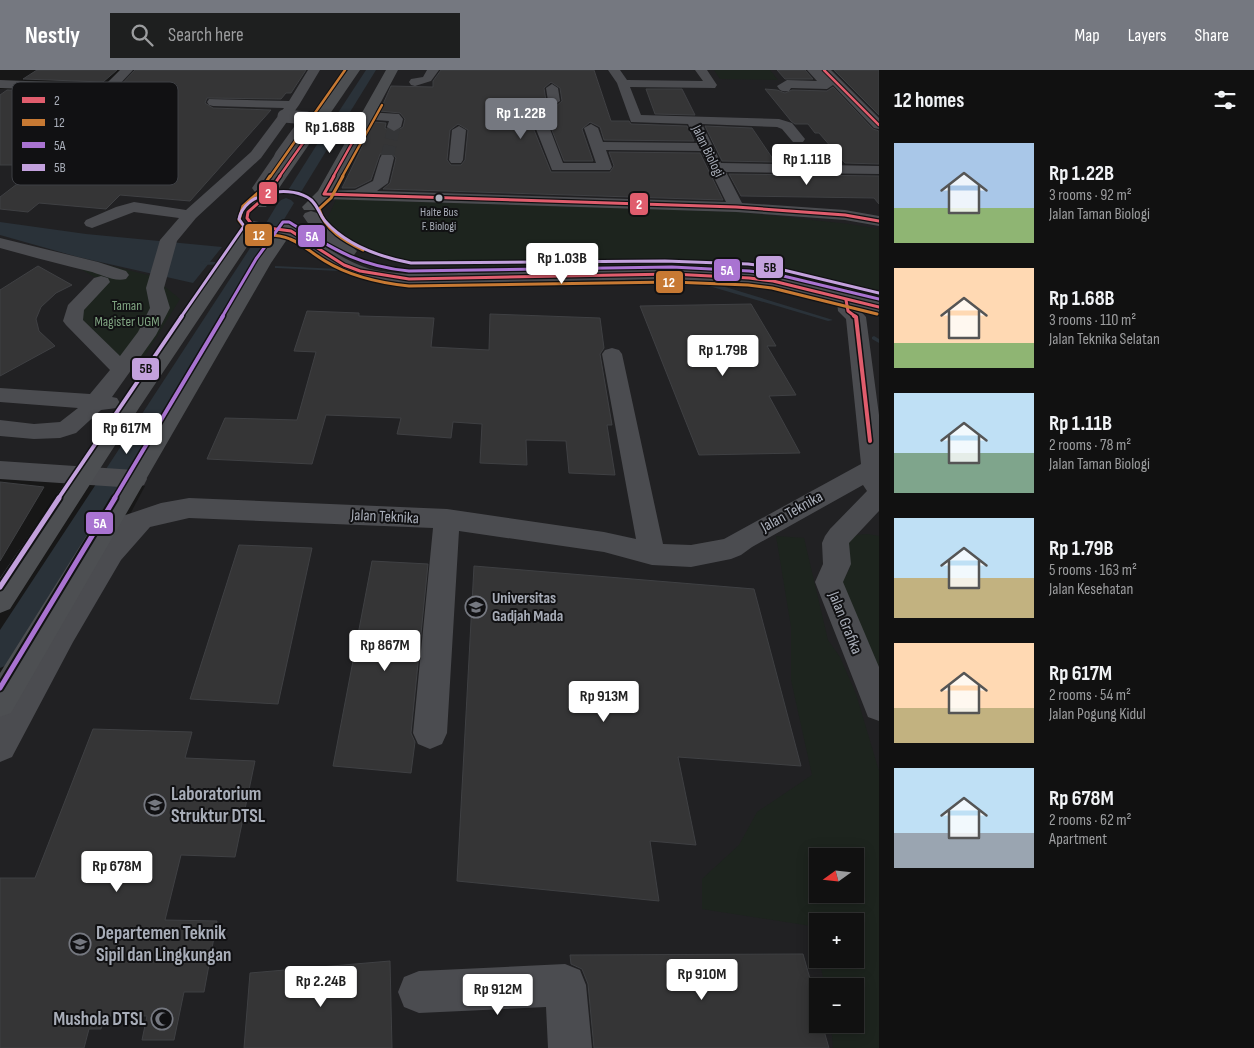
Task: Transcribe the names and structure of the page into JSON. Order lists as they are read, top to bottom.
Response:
{
  "streets": {
    "street": ["Jalan Biologi", "Jalan Teknika", "Jalan Grafika"]
  },
  "crossings": [
    ["Jalan Teknika", "Jalan Grafika"]
  ],
  "parks": ["Taman Magister UGM"],
  "places": {
    "other": ["Halte Bus F. Biologi"],
    "school or university": ["Universitas Gadjah Mada", "Laboratorium Struktur DTSL", "Departemen Teknik Sipil dan Lingkungan"],
    "mosque": ["Mushola DTSL"]
  },
  "lines": [
    "transit line 2",
    "transit line 12",
    "transit line 5B",
    "transit line 5A"
  ],
  "legend": [
    "2",
    "12",
    "5A",
    "5B"
  ],
  "north": "left",
  "page": {
    "header": "Nestly",
    "search": "Search here",
    "nav": ["Map", "Layers", "Share"],
    "heading": "12 homes",
    "price": [
      "Rp 1.22B",
      "Rp 1.68B",
      "Rp 1.11B",
      "Rp 1.03B",
      "Rp 1.79B",
      "Rp 617M",
      "Rp 867M",
      "Rp 913M",
      "Rp 678M",
      "Rp 910M",
      "Rp 2.24B",
      "Rp 912M"
    ],
    "list": [
      {
        "name": "Rp 1.22B",
        "note": "3 rooms · 92 m² · Jalan Taman Biologi"
      },
      {
        "name": "Rp 1.68B",
        "note": "3 rooms · 110 m² · Jalan Teknika Selatan"
      },
      {
        "name": "Rp 1.11B",
        "note": "2 rooms · 78 m² · Jalan Taman Biologi"
      },
      {
        "name": "Rp 1.79B",
        "note": "5 rooms · 163 m² · Jalan Kesehatan"
      },
      {
        "name": "Rp 617M",
        "note": "2 rooms · 54 m² · Jalan Pogung Kidul"
      },
      {
        "name": "Rp 678M",
        "note": "2 rooms · 62 m² · Apartment"
      }
    ],
    "map_buttons": ["+", "−"]
  }
}
